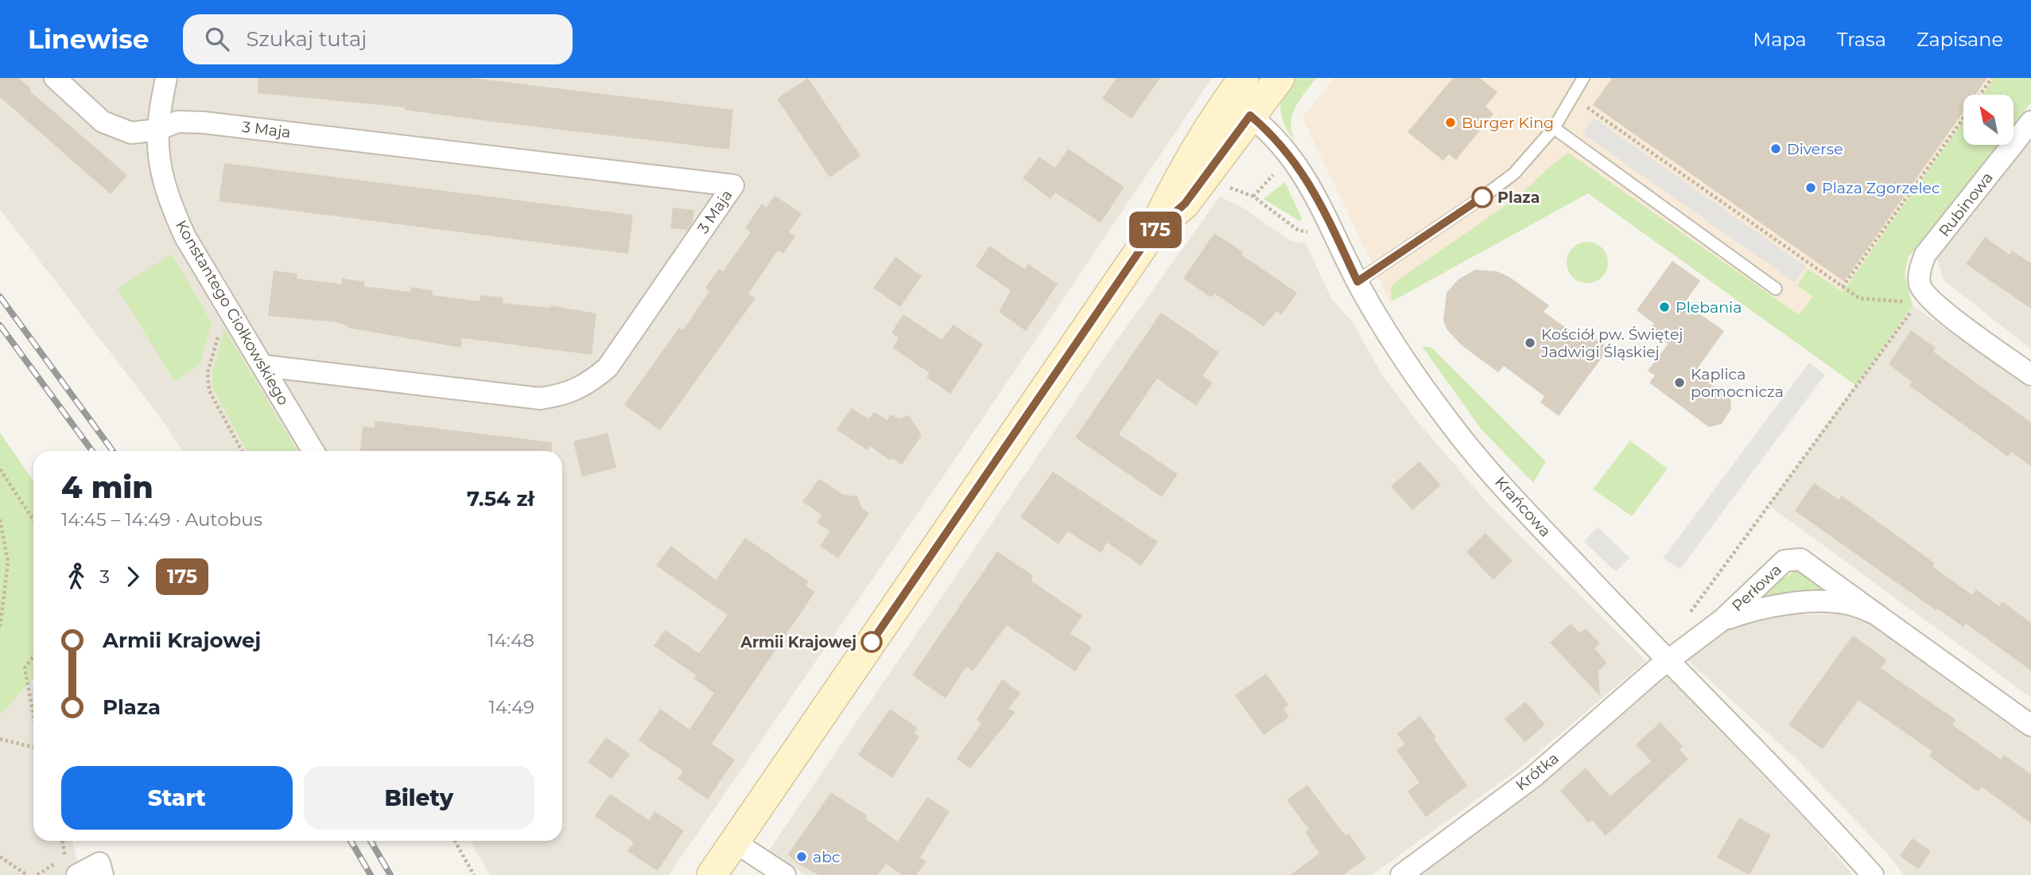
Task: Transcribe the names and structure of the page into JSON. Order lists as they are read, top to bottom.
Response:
{
  "streets": {
    "street": [
      "3 Maja",
      "Rubinowa",
      "Konstantego Ciołkowskiego",
      "Krańcowa",
      "Perłowa",
      "Krótka"
    ]
  },
  "crossings": [
    ["3 Maja", "Konstantego Ciołkowskiego"],
    ["Krańcowa", "Perłowa"],
    ["Krańcowa", "Krótka"],
    ["Perłowa", "Krótka"]
  ],
  "places": [
    "Burger King",
    "Diverse",
    "Plaza Zgorzelec",
    "Plaza",
    "Plebania",
    "Kościół pw. Świętej Jadwigi Śląskiej",
    "Kaplica pomocnicza",
    "Armii Krajowej",
    "abc"
  ],
  "lines": ["bus line 175"],
  "north": "top left",
  "page": {
    "header": "Linewise",
    "search": "Szukaj tutaj",
    "nav": ["Mapa", "Trasa", "Zapisane"],
    "on_map": "175",
    "heading": ["4 min", "14:45 – 14:49 · Autobus", "7.54 zł"],
    "legs": ["3", "175"],
    "list": [
      {
        "name": "Armii Krajowej",
        "value": "14:48"
      },
      {
        "name": "Plaza",
        "value": "14:49"
      }
    ],
    "buttons": ["Start", "Bilety"]
  }
}
